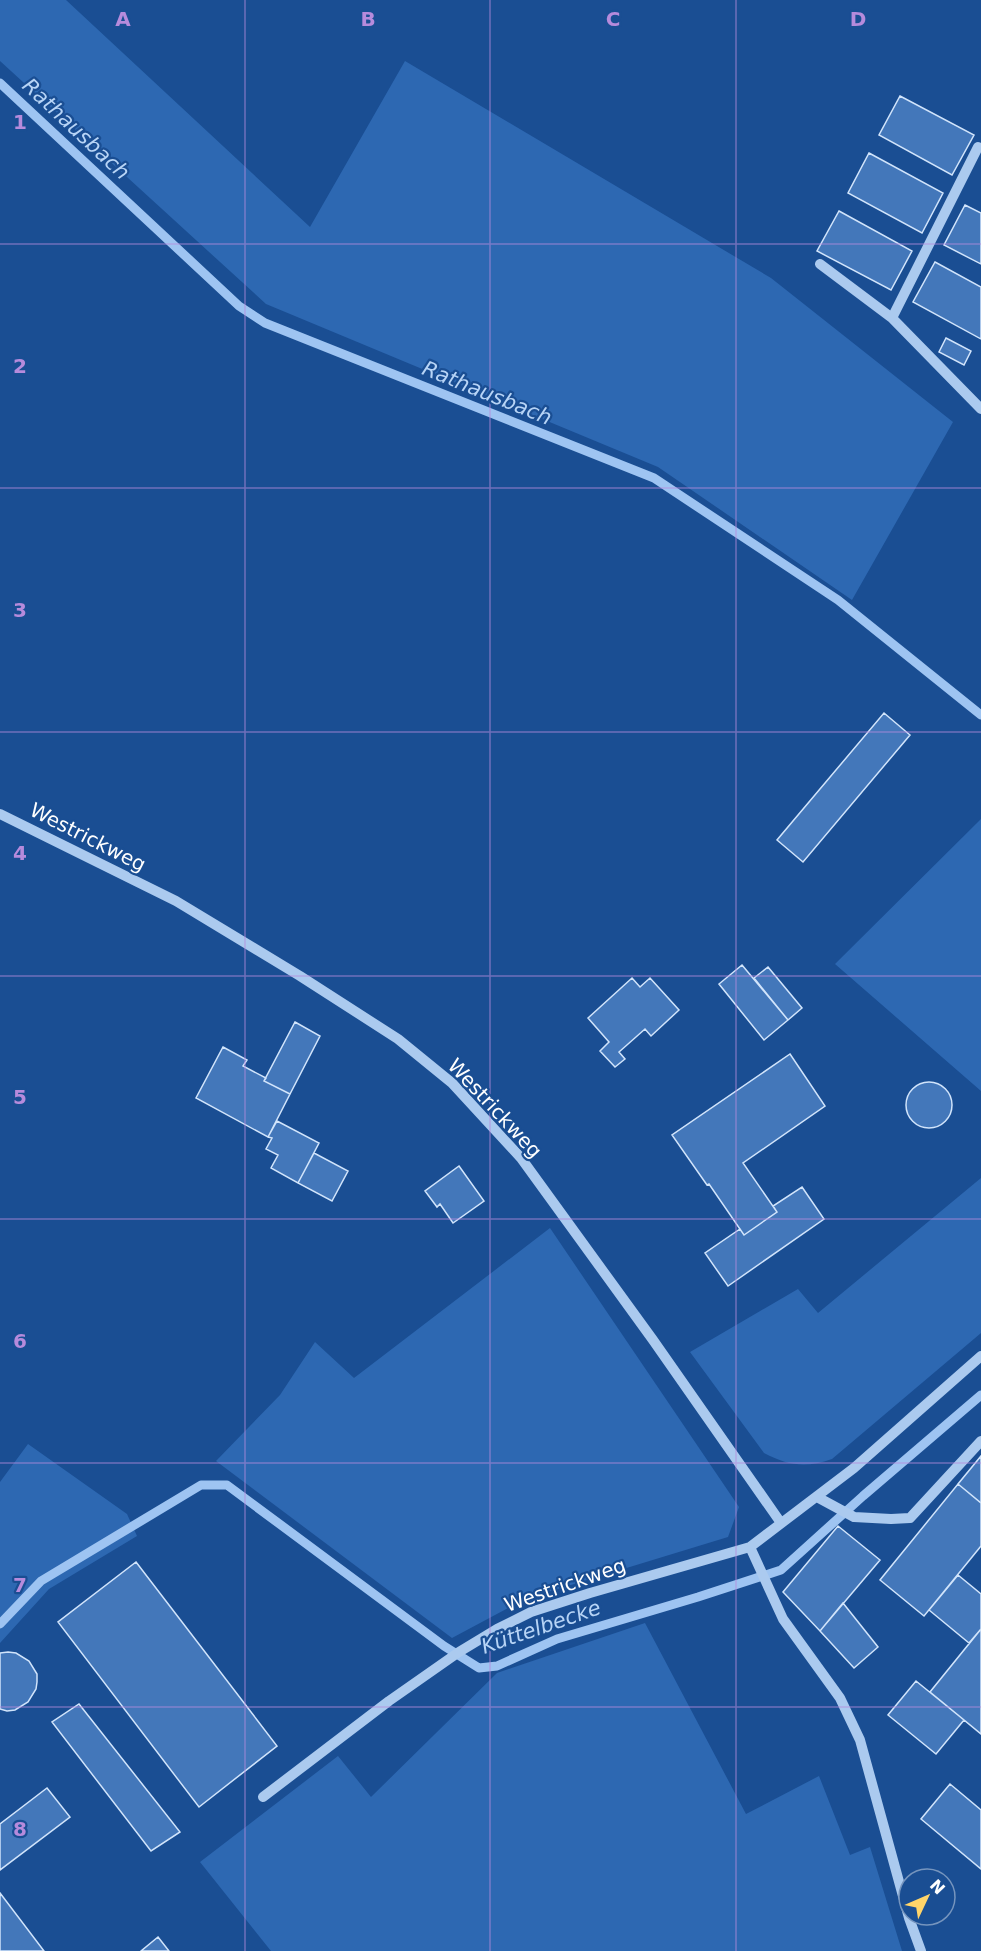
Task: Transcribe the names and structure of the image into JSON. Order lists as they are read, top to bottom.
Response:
{
  "streets": {
    "street": ["Westrickweg"]
  },
  "water": ["Rathausbach", "Küttelbecke"],
  "north": "top right",
  "grid": {
    "columns": [
      "A",
      "B",
      "C",
      "D"
    ],
    "rows": [
      "1",
      "2",
      "3",
      "4",
      "5",
      "6",
      "7",
      "8"
    ]
  }
}
